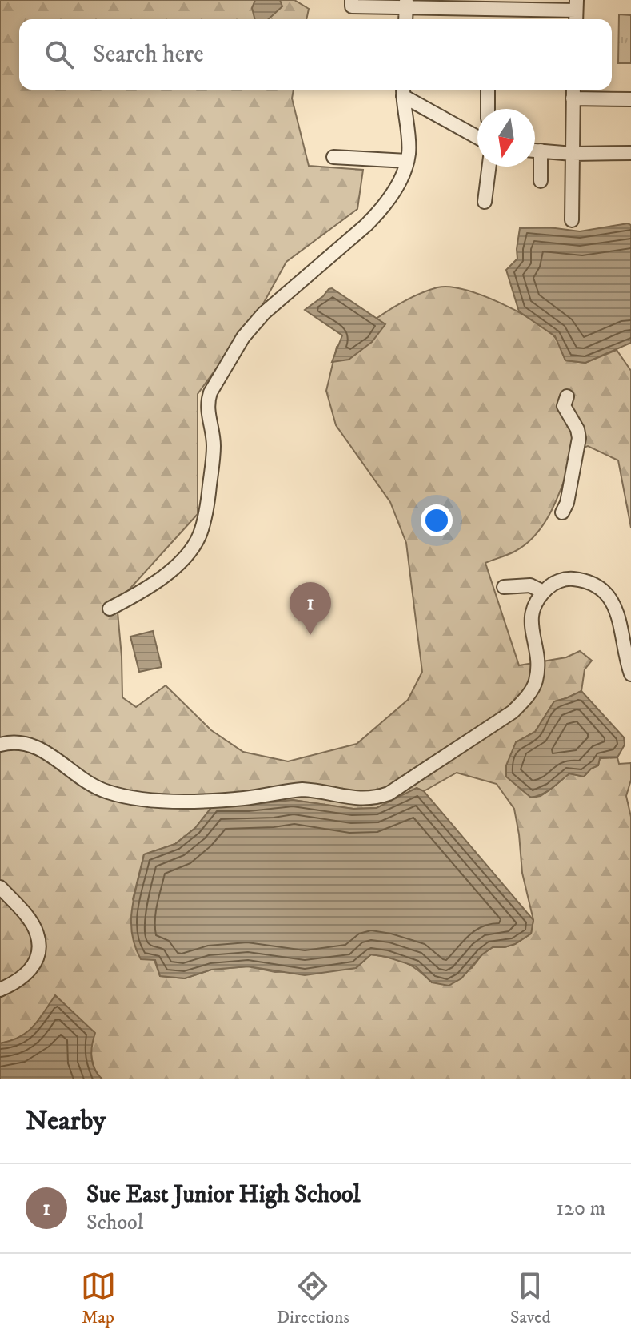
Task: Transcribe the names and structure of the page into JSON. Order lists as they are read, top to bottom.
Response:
{
  "north": "bottom",
  "page": {
    "search": "Search here",
    "pins": "1",
    "heading": "Nearby",
    "list": [
      {
        "mark": "1",
        "name": "Sue East Junior High School",
        "note": "School",
        "value": "120 m"
      }
    ],
    "nav": ["Map", "Directions", "Saved"]
  }
}
